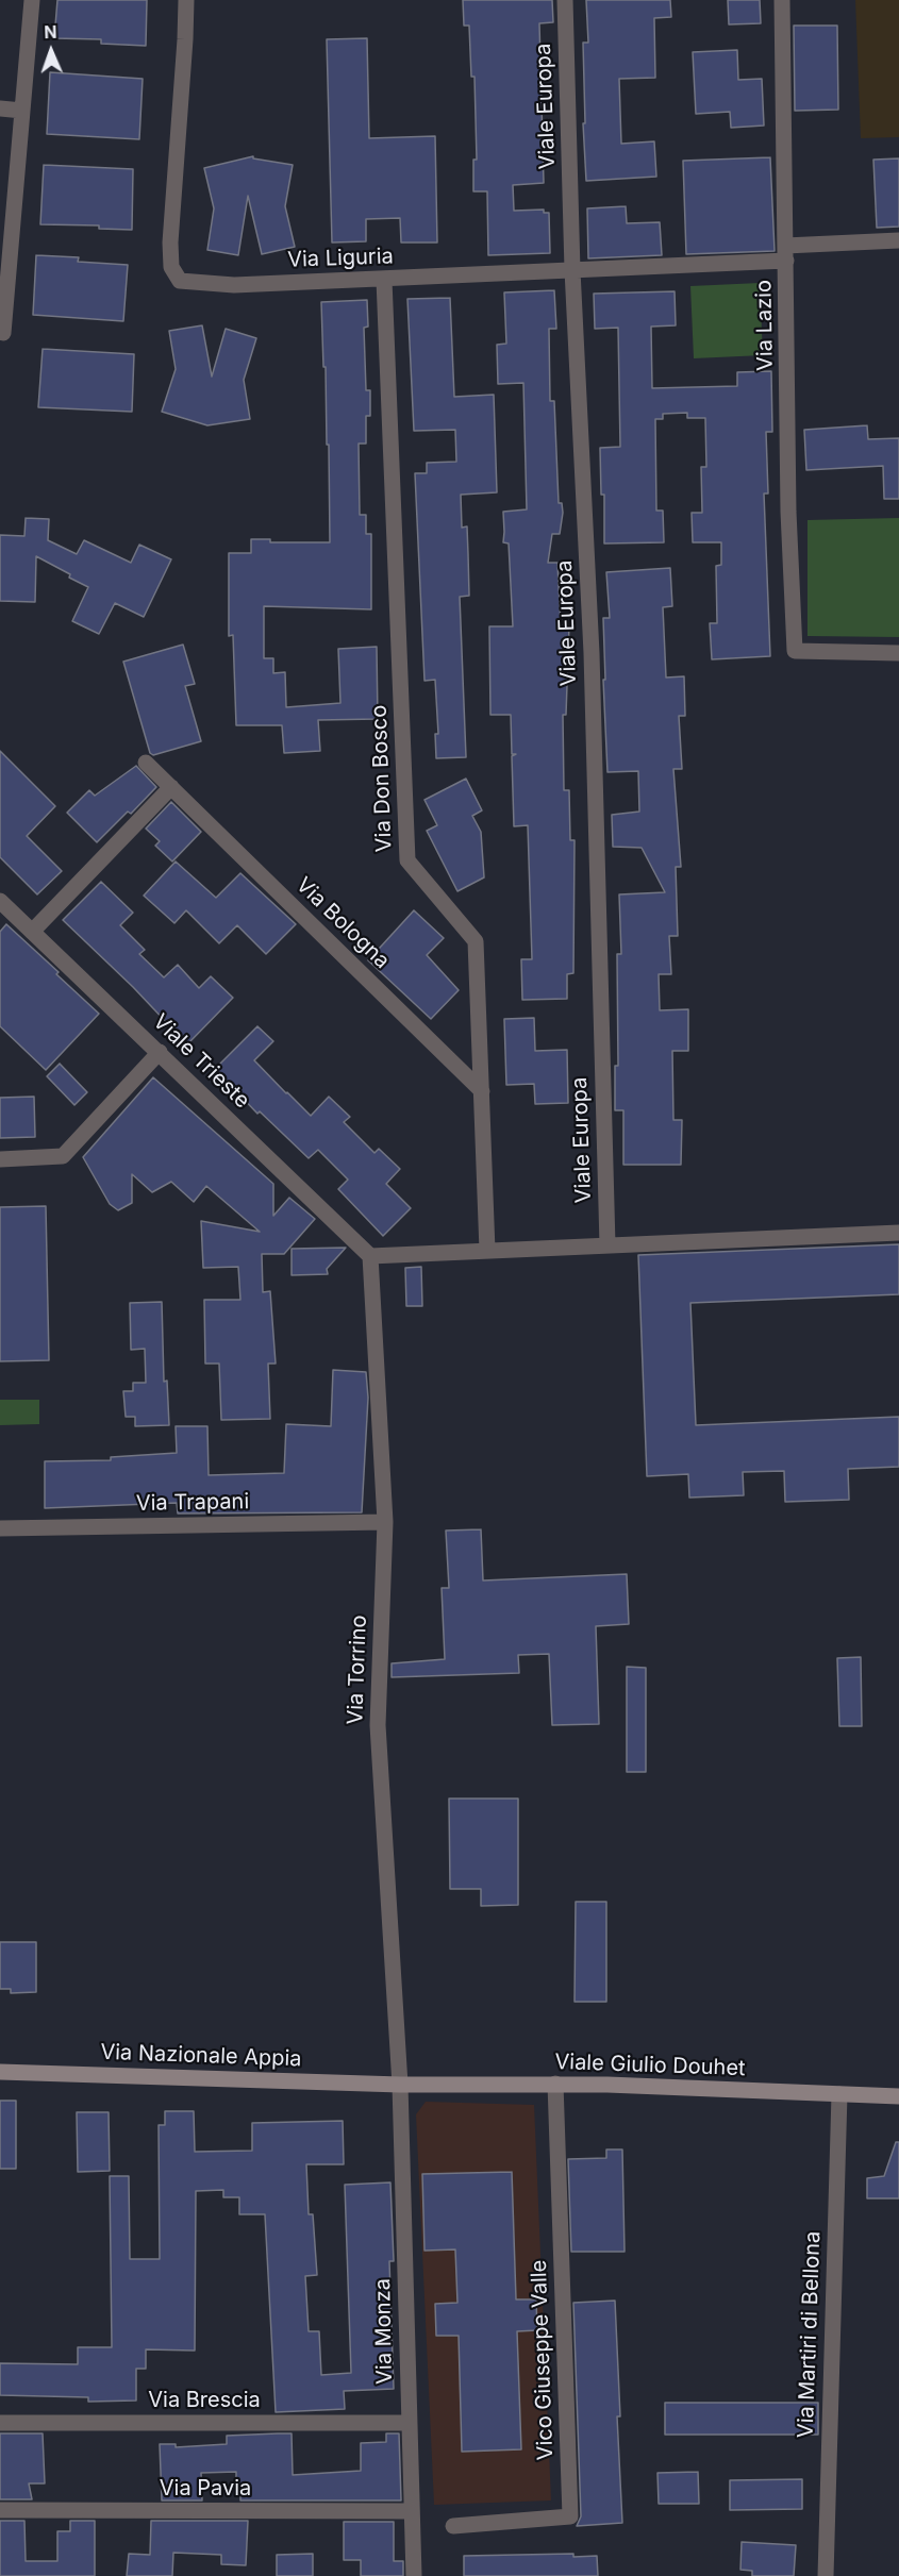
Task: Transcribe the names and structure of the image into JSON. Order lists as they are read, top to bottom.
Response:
{
  "streets": {
    "main road": ["Via Nazionale Appia", "Viale Giulio Douhet"],
    "street": [
      "Viale Europa",
      "Via Liguria",
      "Via Lazio",
      "Via Don Bosco",
      "Via Bologna",
      "Viale Trieste",
      "Via Trapani",
      "Via Torrino",
      "Via Monza",
      "Via Martiri di Bellona",
      "Vico Giuseppe Valle",
      "Via Brescia",
      "Via Pavia"
    ]
  },
  "crossings": [
    ["Viale Europa", "Via Liguria"],
    ["Via Liguria", "Via Lazio"],
    ["Via Liguria", "Via Don Bosco"],
    ["Via Don Bosco", "Via Bologna"],
    ["Viale Trieste", "Via Torrino"],
    ["Via Trapani", "Via Torrino"],
    ["Via Torrino", "Via Nazionale Appia"],
    ["Via Torrino", "Viale Giulio Douhet"],
    ["Via Torrino", "Via Monza"],
    ["Via Nazionale Appia", "Viale Giulio Douhet"],
    ["Via Nazionale Appia", "Via Monza"],
    ["Viale Giulio Douhet", "Via Monza"],
    ["Viale Giulio Douhet", "Via Martiri di Bellona"],
    ["Viale Giulio Douhet", "Vico Giuseppe Valle"],
    ["Via Monza", "Via Brescia"],
    ["Via Monza", "Via Pavia"]
  ],
  "north": "top"
}
